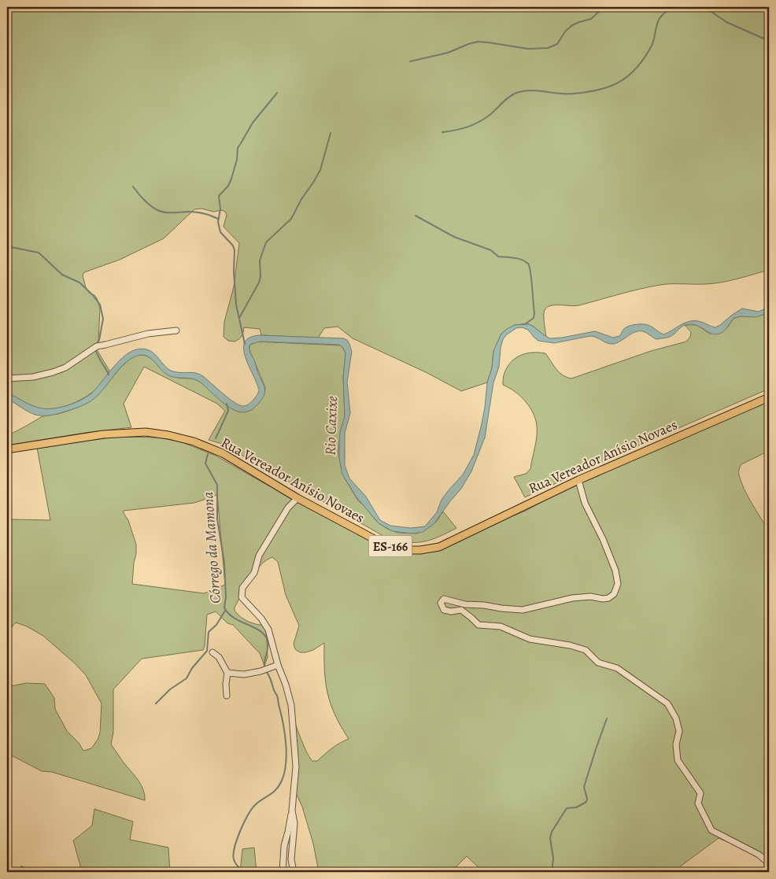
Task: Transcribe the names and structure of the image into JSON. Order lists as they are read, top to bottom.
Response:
{
  "streets": {
    "main road": ["Rua Vereador Anísio Novaes", "ES-166"]
  },
  "water": ["Rio Caxixe", "Córrego da Mamona"]
}
